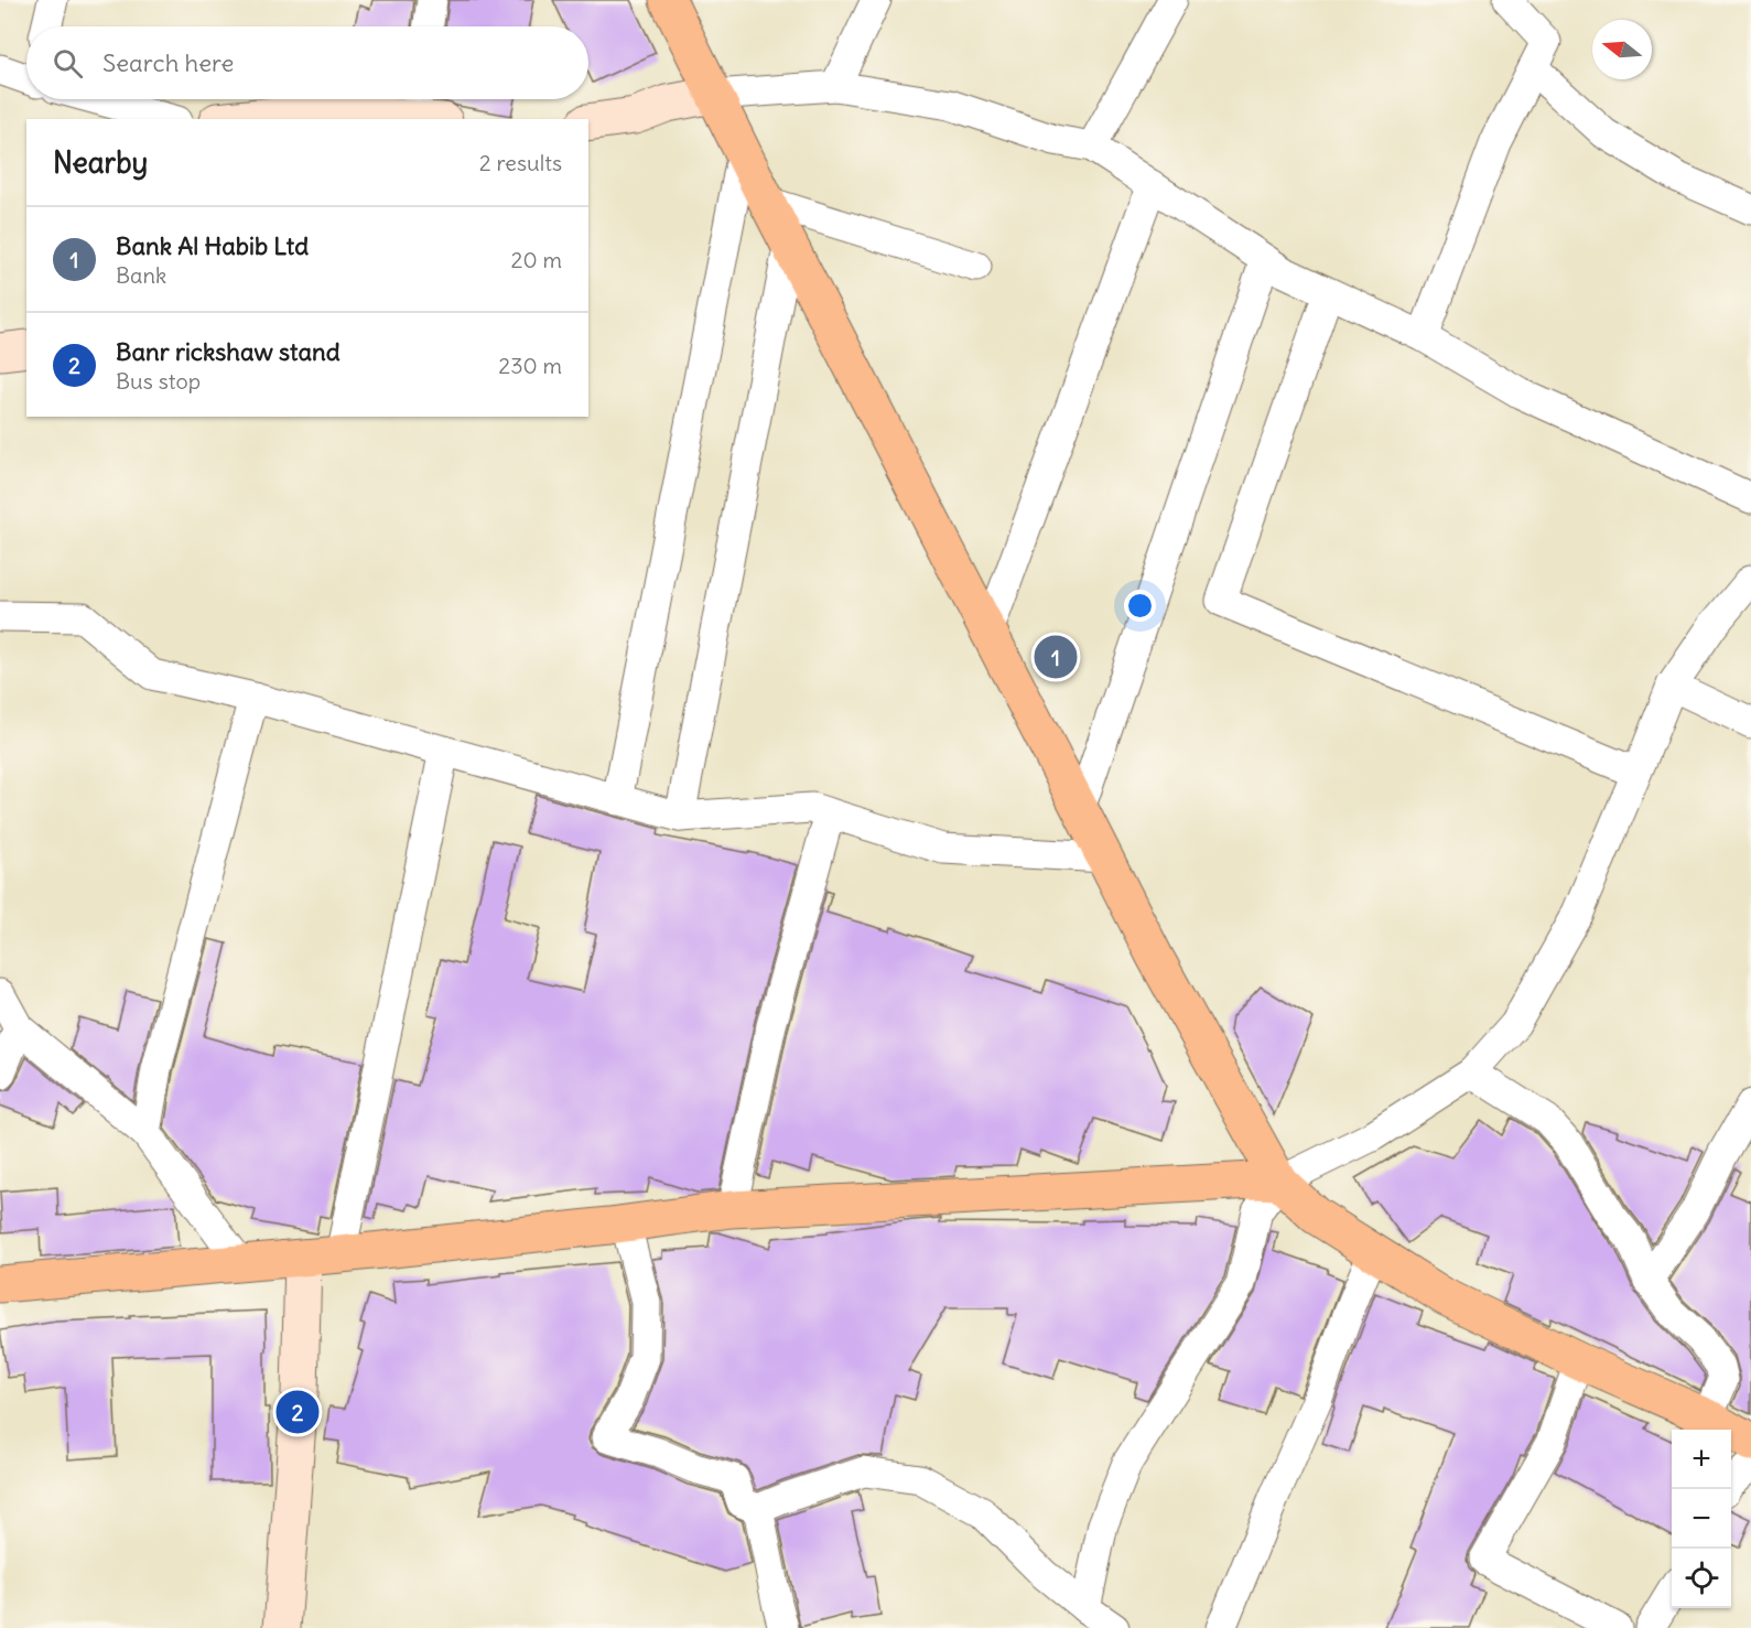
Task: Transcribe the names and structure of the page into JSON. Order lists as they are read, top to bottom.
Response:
{
  "north": "left",
  "page": {
    "search": "Search here",
    "heading": ["Nearby", "2 results"],
    "list": [
      {
        "mark": "1",
        "name": "Bank Al Habib Ltd",
        "note": "Bank",
        "value": "20 m"
      },
      {
        "mark": "2",
        "name": "Banr rickshaw stand",
        "note": "Bus stop",
        "value": "230 m"
      }
    ],
    "pins": ["1", "2"],
    "map_buttons": ["+", "−"]
  }
}
